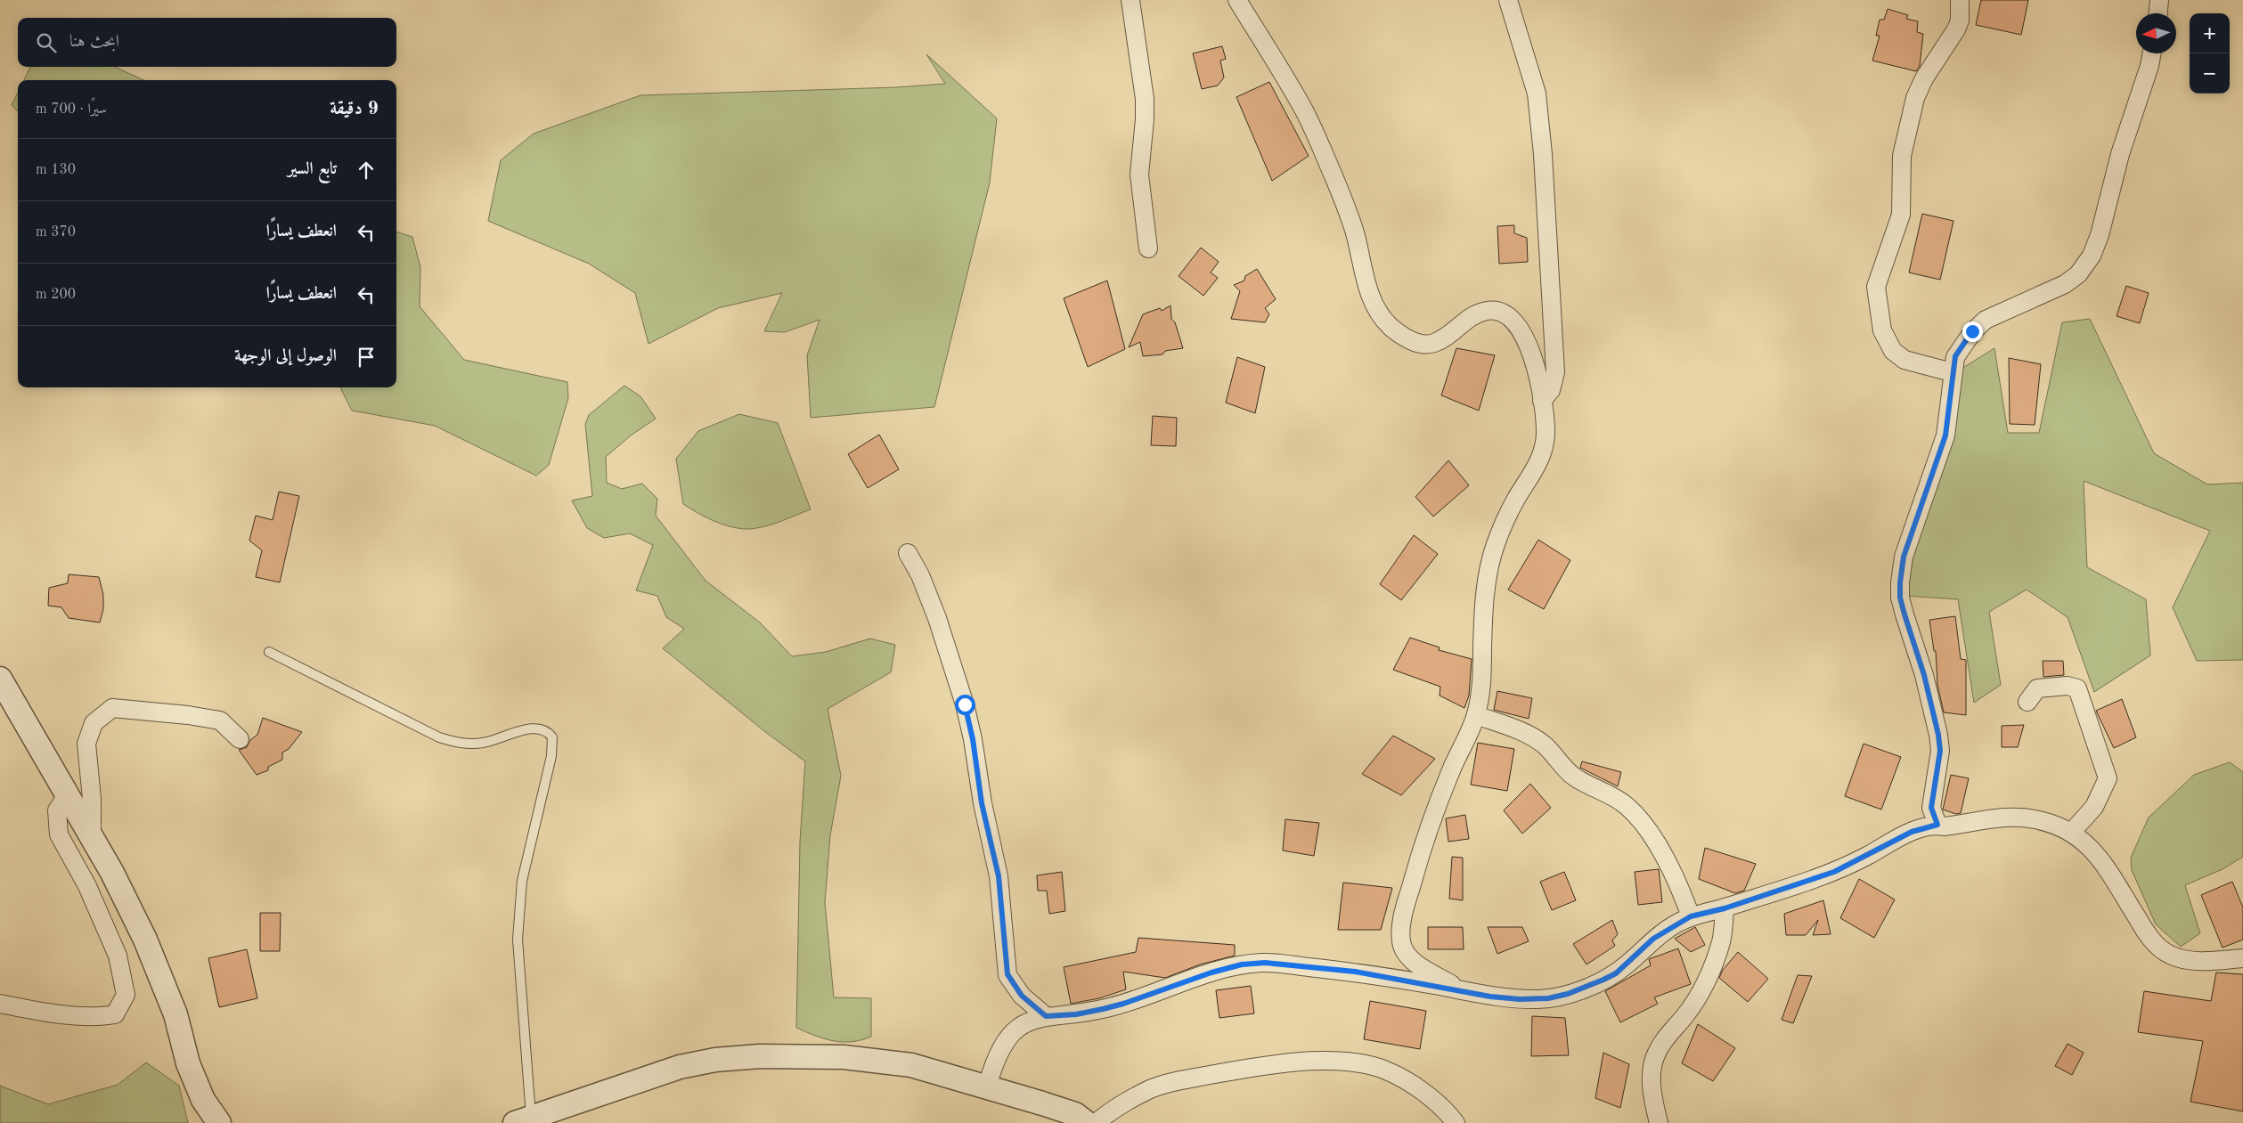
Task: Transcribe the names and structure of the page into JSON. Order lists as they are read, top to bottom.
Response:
{
  "north": "left",
  "page": {
    "map_buttons": ["+", "−"],
    "search": "ابحث هنا",
    "heading": ["9 دقيقة", "سيرًا · 700 m"],
    "list": [
      ["تابع السير", "130 m"],
      ["انعطف يسارًا", "370 m"],
      ["انعطف يسارًا", "200 m"],
      "الوصول إلى الوجهة"
    ]
  }
}
